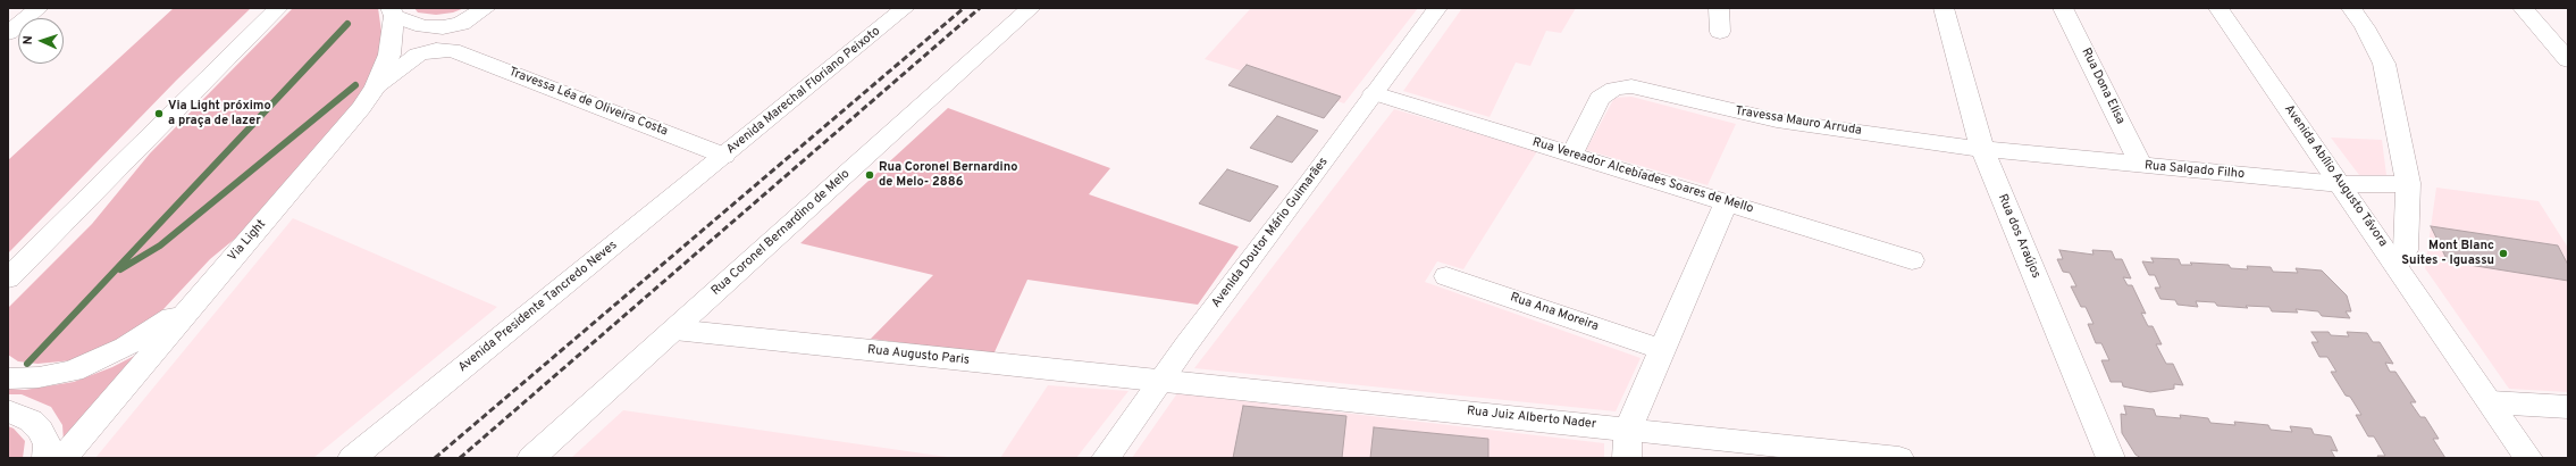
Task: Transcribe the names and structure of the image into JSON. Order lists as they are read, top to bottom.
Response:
{
  "streets": {
    "street": [
      "Rua Dona Elisa",
      "Avenida Marechal Floriano Peixoto",
      "Travessa Léa de Oliveira Costa",
      "Travessa Mauro Arruda",
      "Rua Salgado Filho",
      "Rua Vereador Alcebíades Soares de Mello",
      "Avenida Abílio Augusto Távora",
      "Rua Coronel Bernardino de Melo",
      "Avenida Doutor Mário Guimarães",
      "Rua dos Araújos",
      "Via Light",
      "Avenida Presidente Tancredo Neves",
      "Rua Ana Moreira",
      "Rua Augusto Paris",
      "Rua Juiz Alberto Nader"
    ]
  },
  "crossings": [
    ["Rua Dona Elisa", "Rua Salgado Filho"],
    ["Avenida Marechal Floriano Peixoto", "Travessa Léa de Oliveira Costa"],
    ["Avenida Marechal Floriano Peixoto", "Avenida Presidente Tancredo Neves"],
    ["Travessa Léa de Oliveira Costa", "Avenida Presidente Tancredo Neves"],
    ["Travessa Mauro Arruda", "Rua Salgado Filho"],
    ["Travessa Mauro Arruda", "Rua Vereador Alcebíades Soares de Mello"],
    ["Travessa Mauro Arruda", "Rua dos Araújos"],
    ["Rua Salgado Filho", "Avenida Abílio Augusto Távora"],
    ["Rua Salgado Filho", "Rua dos Araújos"],
    ["Rua Vereador Alcebíades Soares de Mello", "Avenida Doutor Mário Guimarães"],
    ["Rua Coronel Bernardino de Melo", "Rua Augusto Paris"],
    ["Avenida Doutor Mário Guimarães", "Rua Augusto Paris"],
    ["Avenida Doutor Mário Guimarães", "Rua Juiz Alberto Nader"],
    ["Rua Augusto Paris", "Rua Juiz Alberto Nader"]
  ],
  "places": ["Via Light próximo a praça de lazer", "Rua Coronel Bernardino de Melo- 2886", "Mont Blanc Suites - Iguassu"],
  "north": "left"
}
